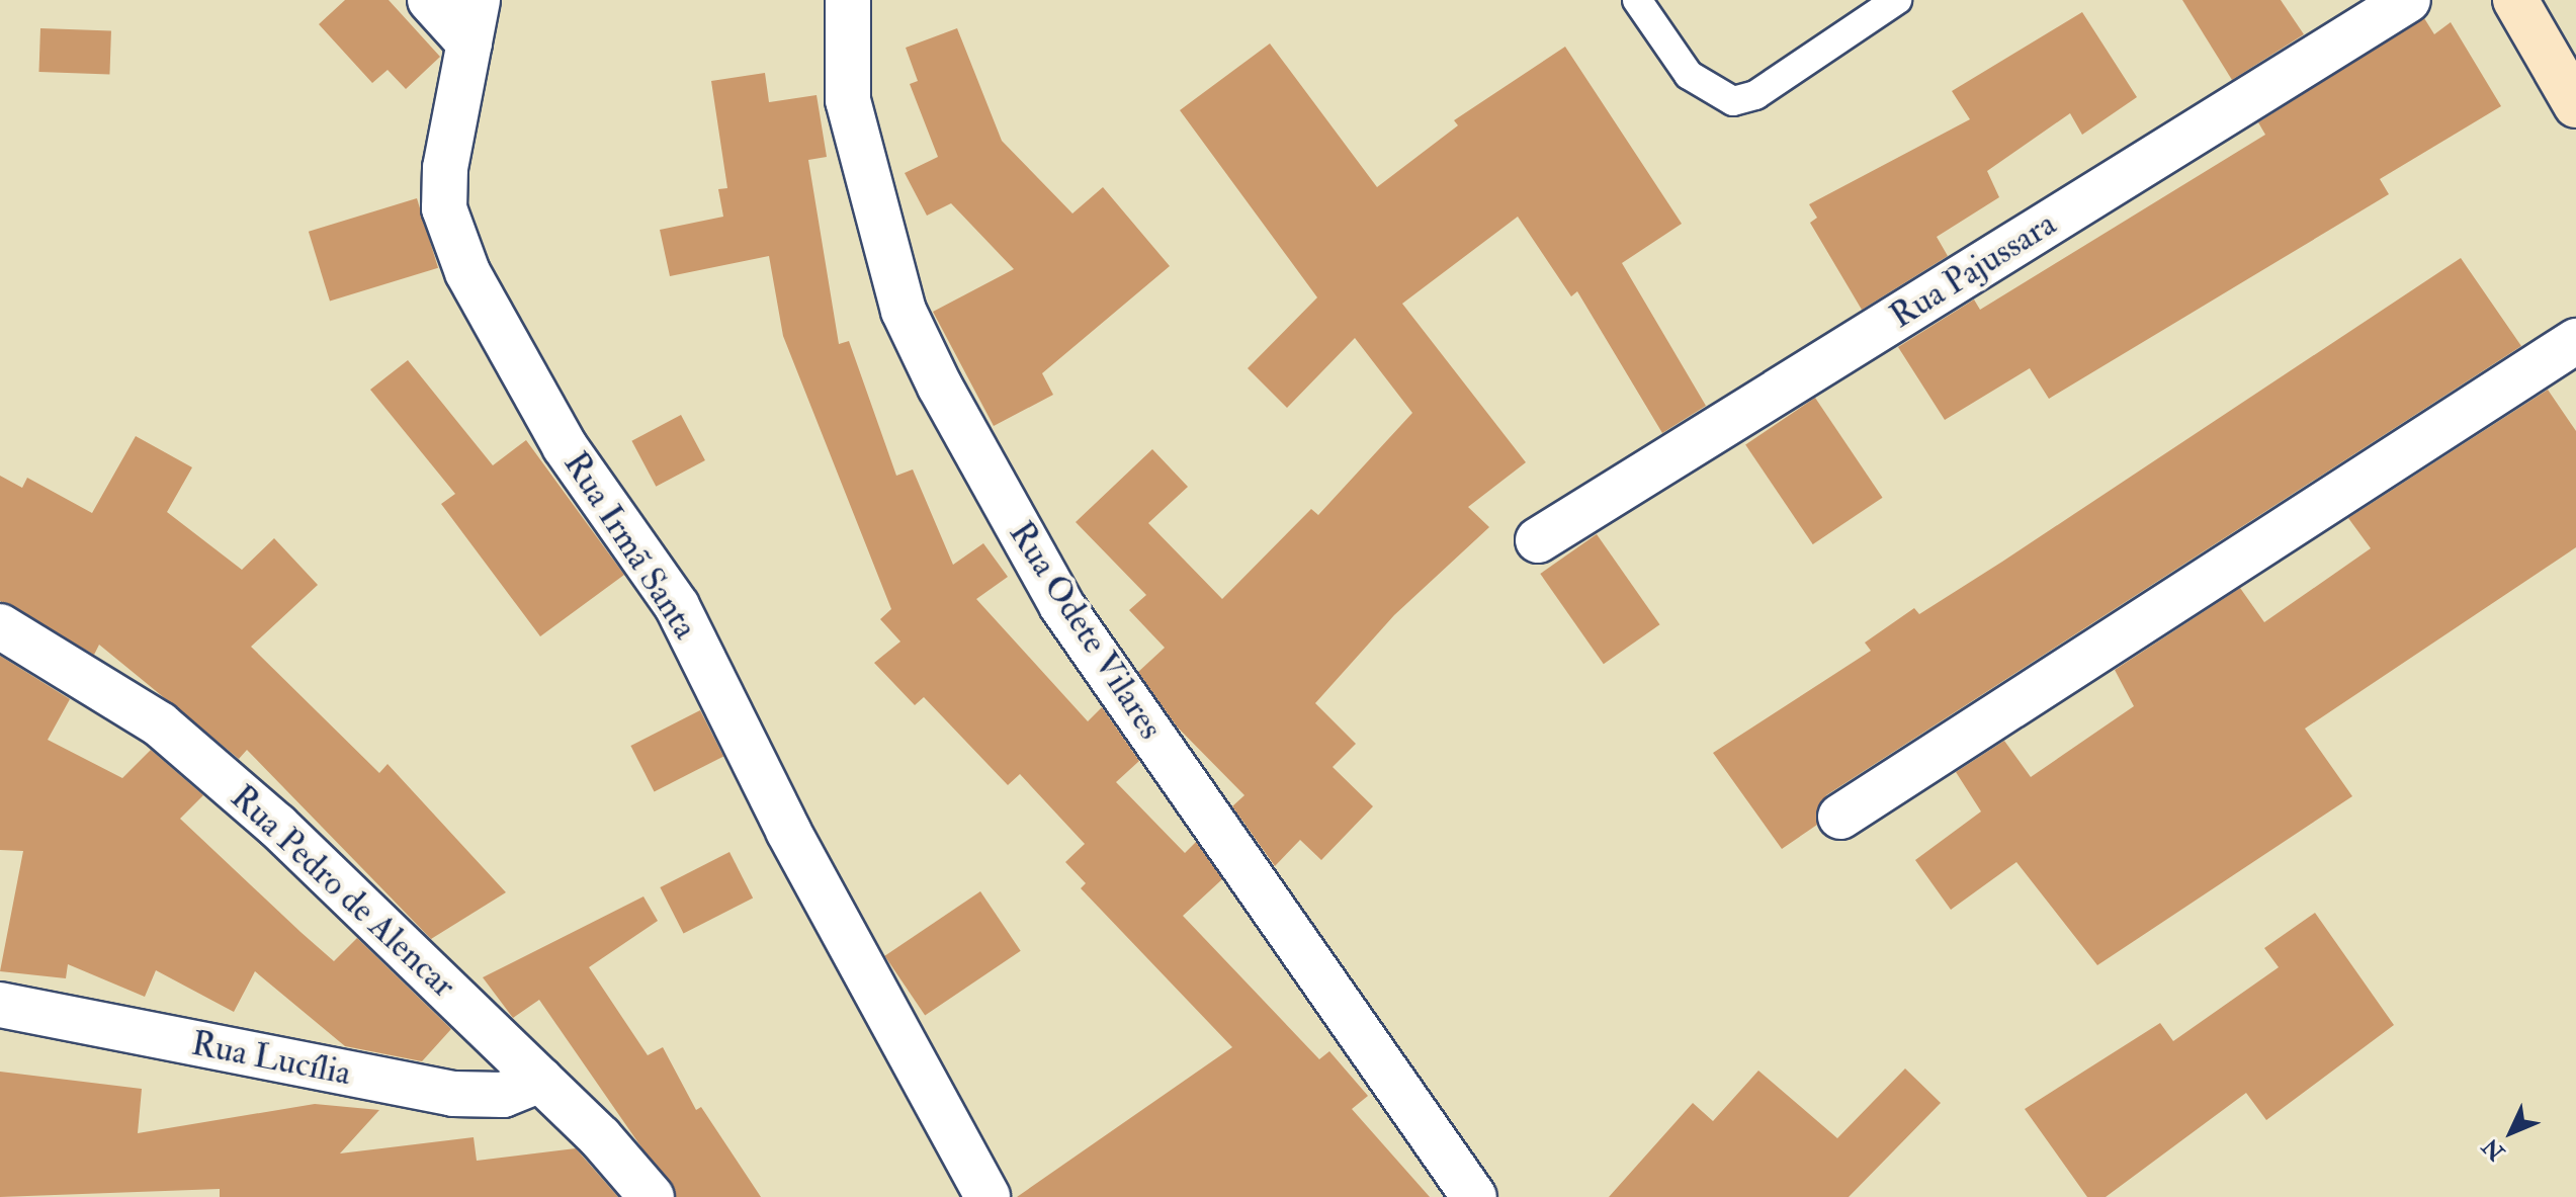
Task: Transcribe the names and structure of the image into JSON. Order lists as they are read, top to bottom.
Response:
{
  "streets": {
    "street": [
      "Rua Pajussara",
      "Rua Irmã Santa",
      "Rua Odete Vilares",
      "Rua Pedro de Alencar",
      "Rua Lucília"
    ]
  },
  "crossings": [
    ["Rua Pedro de Alencar", "Rua Lucília"]
  ],
  "north": "bottom left"
}
